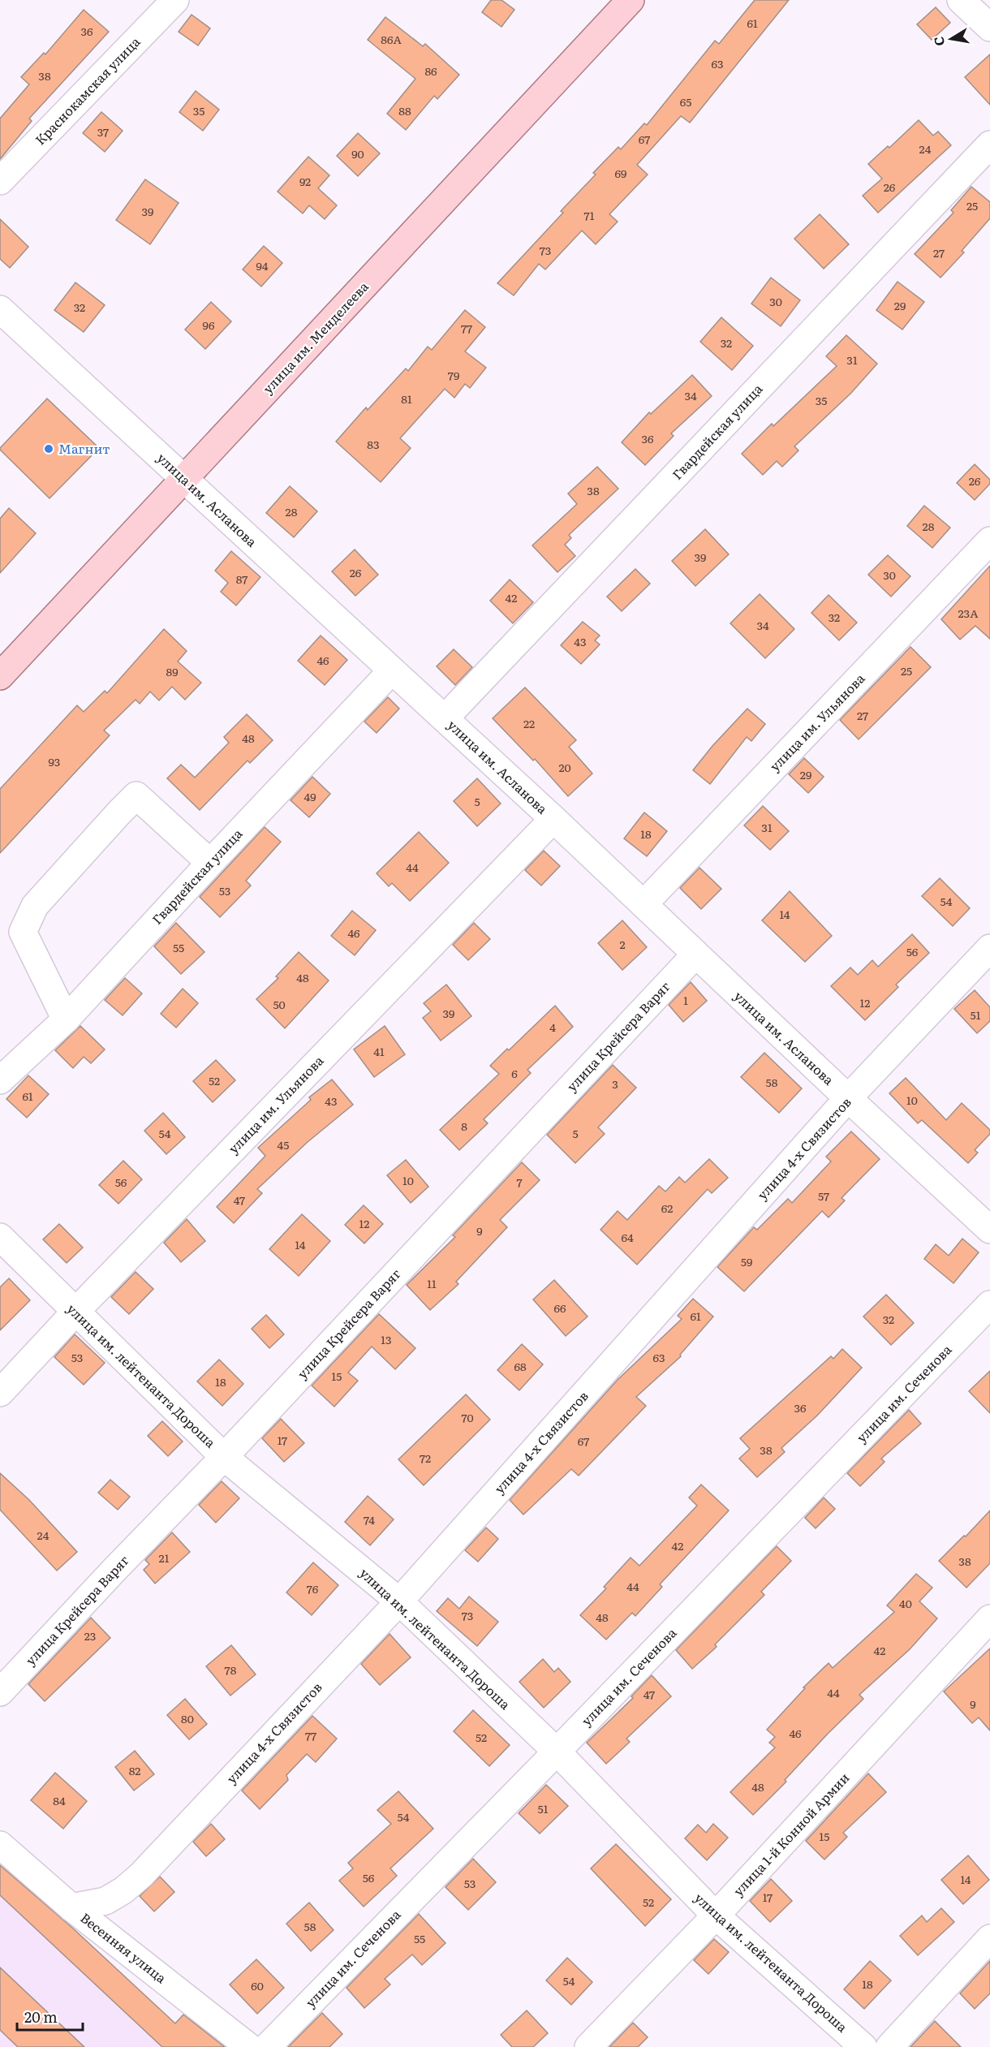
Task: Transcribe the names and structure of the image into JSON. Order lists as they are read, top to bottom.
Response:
{
  "streets": {
    "main road": ["улица им. Менделеева"],
    "street": [
      "Краснокамская улица",
      "Гвардейская улица",
      "улица им. Асланова",
      "улица им. Ульянова",
      "улица Крейсера Варяг",
      "улица 4-х Связистов",
      "улица им. лейтенанта Дороша",
      "улица им. Сеченова",
      "улица 1-й Конной Армии",
      "Весенняя улица"
    ]
  },
  "crossings": [
    ["улица им. Менделеева", "улица им. Асланова"],
    ["Гвардейская улица", "улица им. Асланова"],
    ["улица им. Асланова", "улица им. Ульянова"],
    ["улица им. Асланова", "улица Крейсера Варяг"],
    ["улица им. Асланова", "улица 4-х Связистов"],
    ["улица им. Ульянова", "улица им. лейтенанта Дороша"],
    ["улица Крейсера Варяг", "улица им. лейтенанта Дороша"],
    ["улица 4-х Связистов", "улица им. лейтенанта Дороша"],
    ["улица 4-х Связистов", "Весенняя улица"],
    ["улица им. лейтенанта Дороша", "улица им. Сеченова"],
    ["улица им. лейтенанта Дороша", "улица 1-й Конной Армии"]
  ],
  "places": ["Магнит"],
  "house_numbers": [
    "61",
    "36",
    "86А",
    "63",
    "86",
    "38",
    "65",
    "35",
    "88",
    "37",
    "67",
    "24",
    "90",
    "69",
    "92",
    "26",
    "25",
    "39",
    "71",
    "73",
    "27",
    "94",
    "30",
    "29",
    "32",
    "96",
    "77",
    "32",
    "31",
    "79",
    "34",
    "81",
    "35",
    "36",
    "83",
    "26",
    "38",
    "28",
    "28",
    "39",
    "26",
    "30",
    "87",
    "42",
    "23А",
    "32",
    "34",
    "43",
    "46",
    "25",
    "89",
    "27",
    "22",
    "48",
    "93",
    "20",
    "29",
    "49",
    "5",
    "31",
    "18",
    "44",
    "53",
    "54",
    "14",
    "46",
    "2",
    "55",
    "56",
    "48",
    "1",
    "12",
    "50",
    "39",
    "51",
    "4",
    "41",
    "6",
    "52",
    "58",
    "3",
    "61",
    "10",
    "43",
    "8",
    "54",
    "5",
    "45",
    "10",
    "56",
    "7",
    "57",
    "47",
    "62",
    "12",
    "9",
    "64",
    "14",
    "59",
    "11",
    "66",
    "61",
    "32",
    "13",
    "53",
    "63",
    "68",
    "15",
    "18",
    "36",
    "70",
    "17",
    "67",
    "38",
    "72",
    "74",
    "24",
    "42",
    "21",
    "38",
    "44",
    "76",
    "40",
    "73",
    "48",
    "23",
    "42",
    "78",
    "44",
    "47",
    "9",
    "80",
    "46",
    "77",
    "52",
    "82",
    "48",
    "84",
    "51",
    "54",
    "15",
    "56",
    "14",
    "53",
    "17",
    "52",
    "58",
    "55",
    "54",
    "18",
    "60"
  ],
  "scale_bar": "20 m",
  "north": "left"
}
